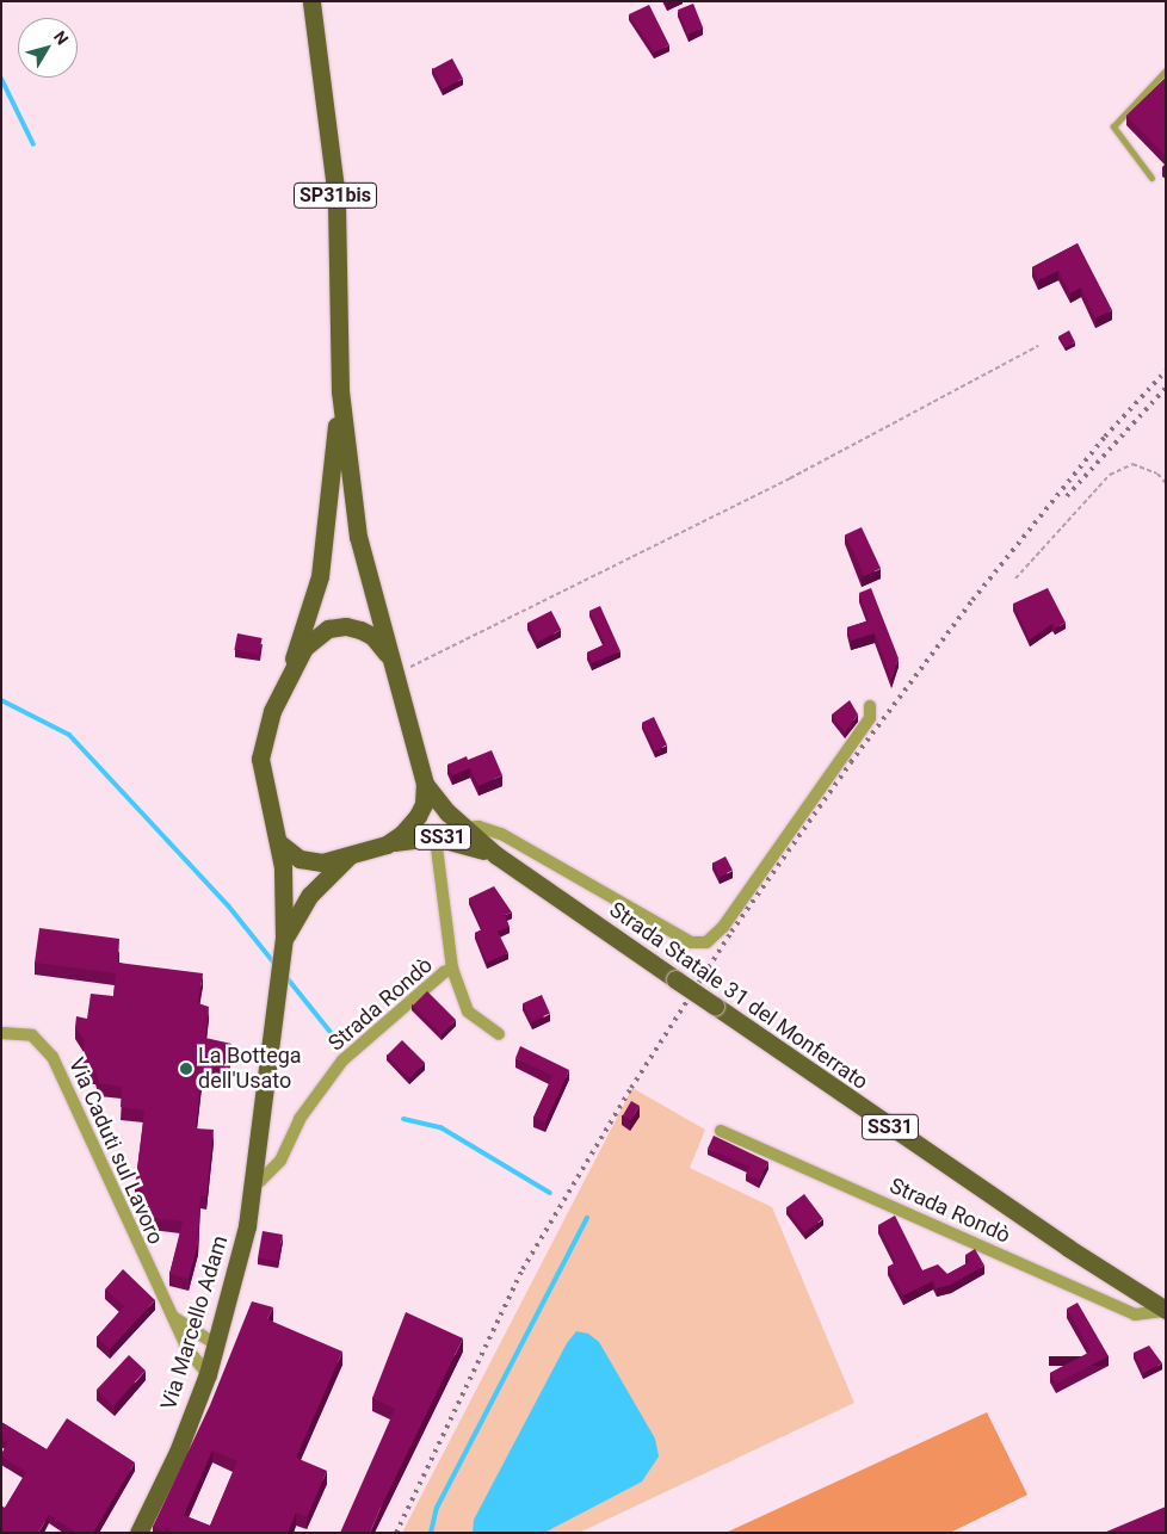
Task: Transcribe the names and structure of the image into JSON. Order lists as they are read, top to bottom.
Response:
{
  "streets": {
    "main road": [
      "SP31bis",
      "SS31",
      "Strada Statale 31 del Monferrato",
      "Via Marcello Adam"
    ],
    "street": ["Strada Rondò", "Via Caduti sul Lavoro"]
  },
  "crossings": [
    ["SP31bis", "Strada Statale 31 del Monferrato"],
    ["SP31bis", "Via Marcello Adam"],
    ["Strada Statale 31 del Monferrato", "Strada Rondò"],
    ["Strada Statale 31 del Monferrato", "Via Marcello Adam"],
    ["Strada Rondò", "Via Marcello Adam"],
    ["Via Caduti sul Lavoro", "Via Marcello Adam"]
  ],
  "places": ["La Bottega dell'Usato"],
  "north": "top right"
}
